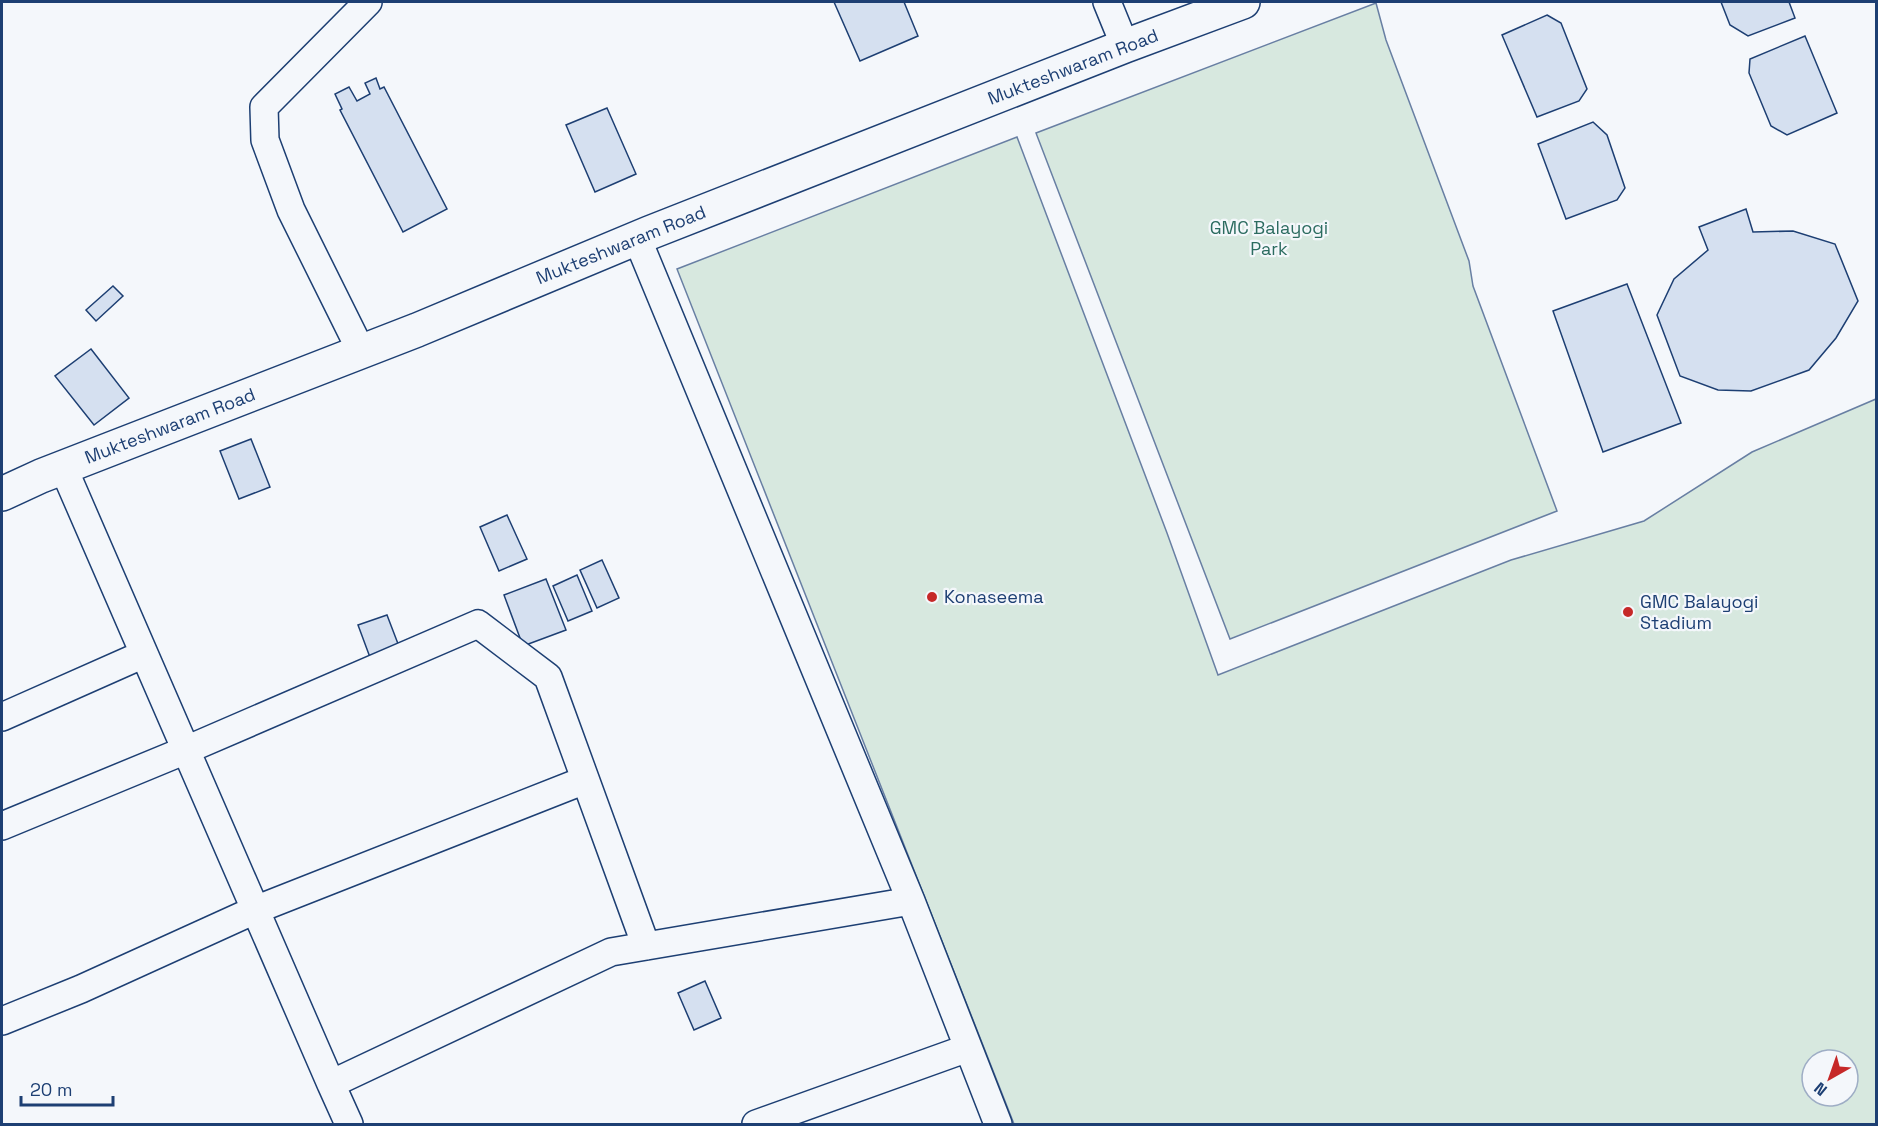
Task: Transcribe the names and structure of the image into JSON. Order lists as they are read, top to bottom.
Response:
{
  "streets": {
    "main road": ["Mukteshwaram Road"]
  },
  "parks": ["GMC Balayogi Park"],
  "places": ["Konaseema", "GMC Balayogi Stadium"],
  "scale_bar": "20 m",
  "north": "bottom left"
}
